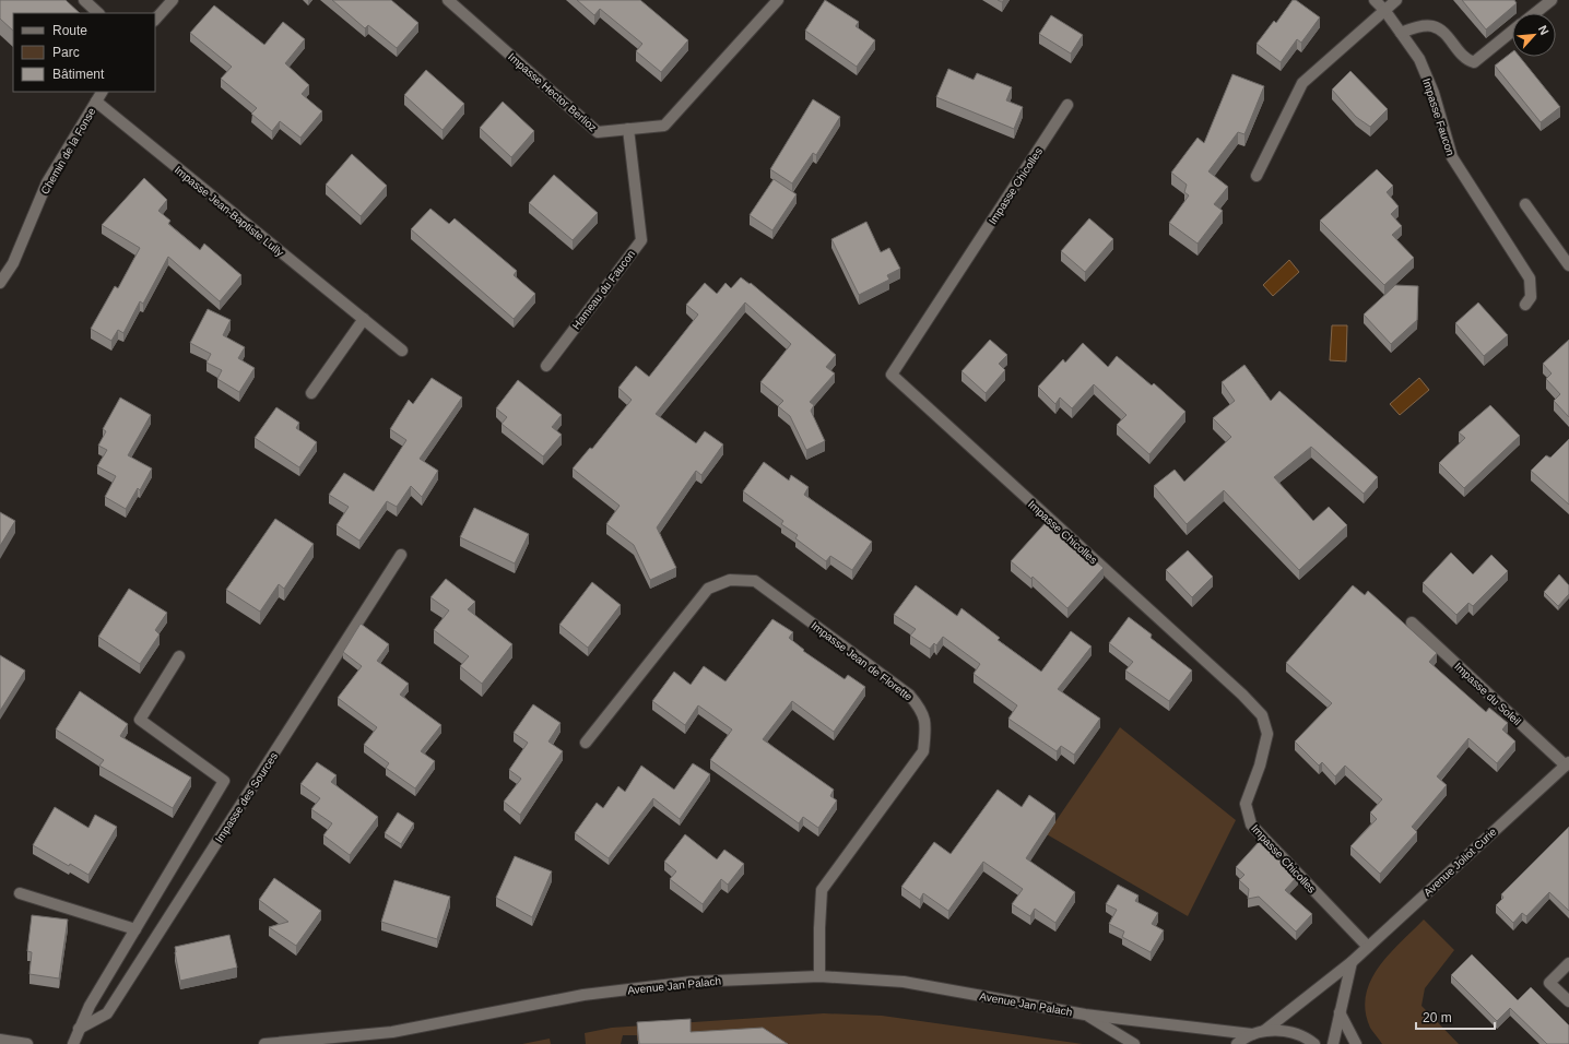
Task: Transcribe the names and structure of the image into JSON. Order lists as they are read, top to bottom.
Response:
{
  "streets": {
    "street": [
      "Impasse Hector Berlioz",
      "Impasse Faucon",
      "Chemin de la Fonse",
      "Impasse Chicolles",
      "Impasse Jean-Baptiste Lully",
      "Hameau du Faucon",
      "Impasse Jean de Florette",
      "Impasse du Soleil",
      "Impasse des Sources",
      "Avenue Joliot Curie",
      "Avenue Jan Palach"
    ]
  },
  "crossings": [
    ["Impasse Hector Berlioz", "Hameau du Faucon"],
    ["Chemin de la Fonse", "Impasse Jean-Baptiste Lully"],
    ["Impasse Chicolles", "Avenue Joliot Curie"],
    ["Impasse Jean de Florette", "Avenue Jan Palach"],
    ["Impasse du Soleil", "Avenue Joliot Curie"]
  ],
  "legend": ["Route", "Parc", "Bâtiment"],
  "scale_bar": "20 m",
  "north": "top right"
}
